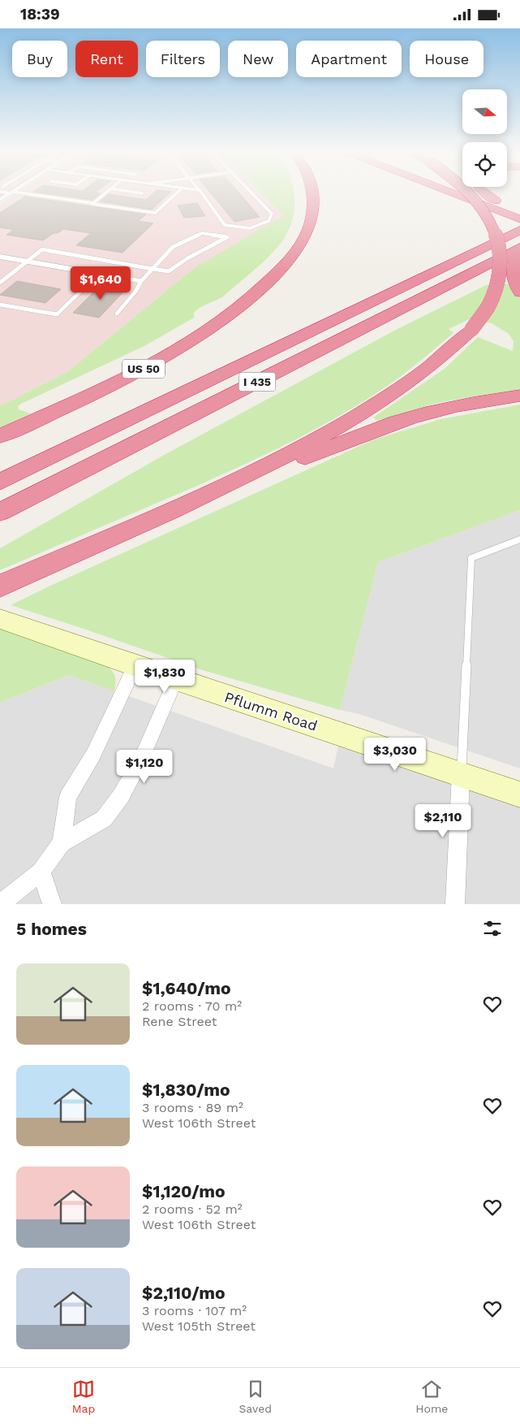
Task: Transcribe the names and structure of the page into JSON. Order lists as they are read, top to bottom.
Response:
{
  "streets": {
    "highway": ["US 50", "I 435"],
    "main road": ["Pflumm Road"]
  },
  "north": "right",
  "page": {
    "status": "18:39",
    "chip": [
      "Buy",
      "Rent",
      "Filters",
      "New",
      "Apartment",
      "House"
    ],
    "price": [
      "$1,640",
      "$1,830",
      "$3,030",
      "$1,120",
      "$2,110"
    ],
    "heading": "5 homes",
    "list": [
      {
        "name": "$1,640/mo",
        "note": "2 rooms · 70 m² · Rene Street"
      },
      {
        "name": "$1,830/mo",
        "note": "3 rooms · 89 m² · West 106th Street"
      },
      {
        "name": "$1,120/mo",
        "note": "2 rooms · 52 m² · West 106th Street"
      },
      {
        "name": "$2,110/mo",
        "note": "3 rooms · 107 m² · West 105th Street"
      }
    ],
    "tabs": ["Map", "Saved", "Home"]
  }
}
